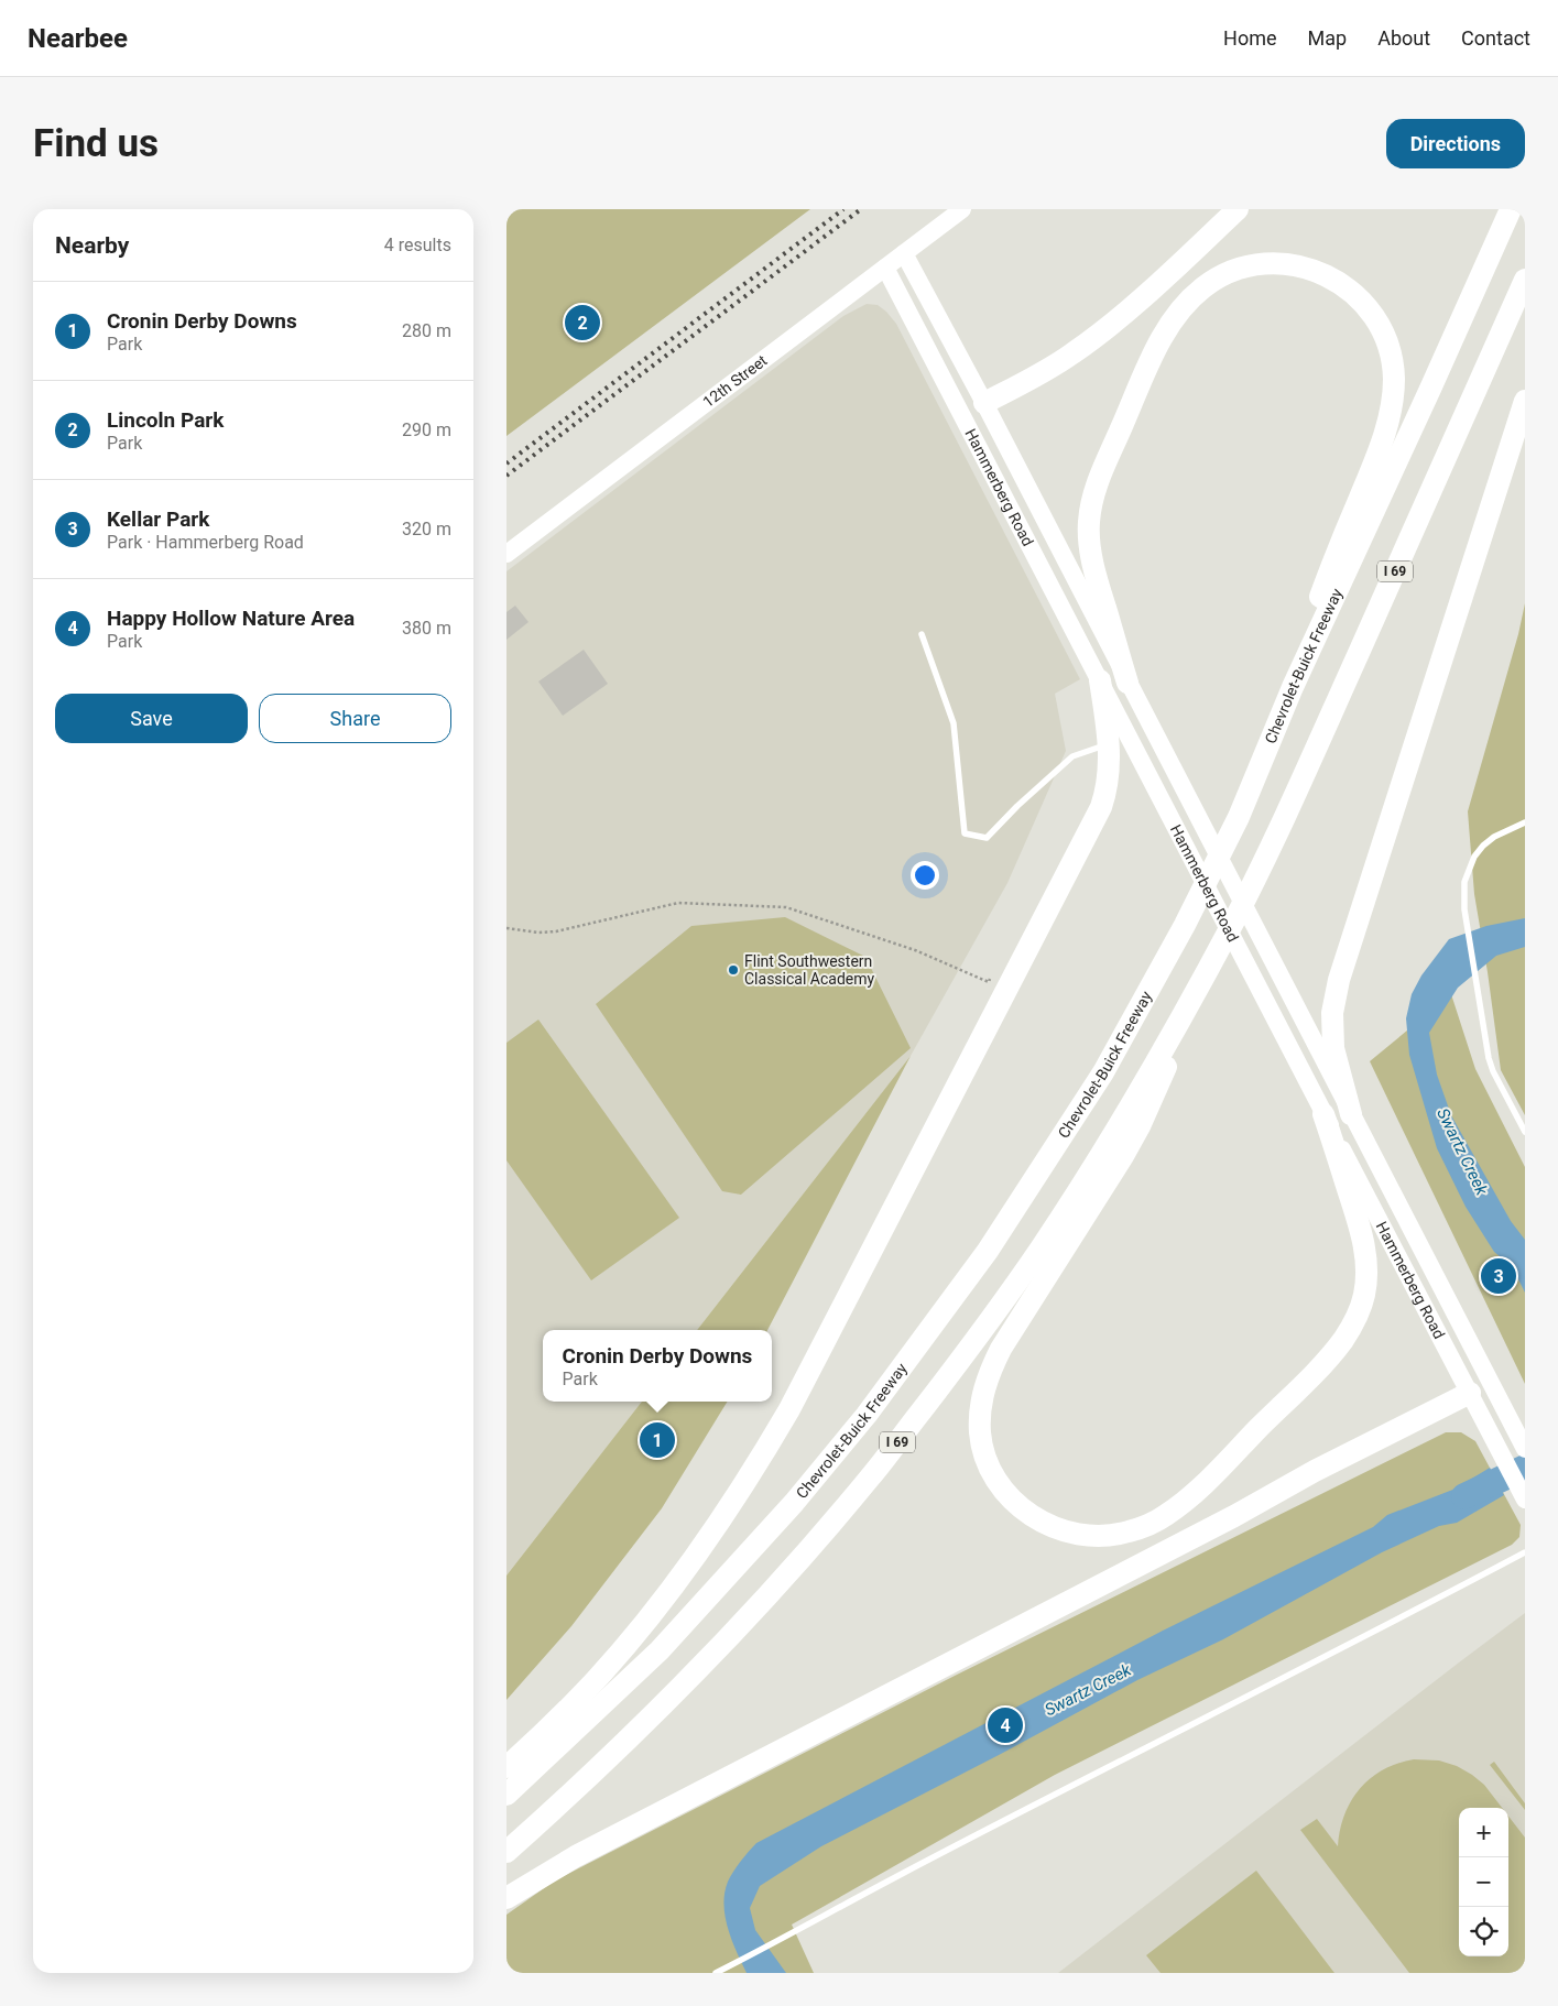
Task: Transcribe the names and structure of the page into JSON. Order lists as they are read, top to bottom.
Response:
{
  "streets": {
    "highway": ["I 69", "Chevrolet-Buick Freeway"],
    "street": ["12th Street", "Hammerberg Road"]
  },
  "crossings": [
    ["12th Street", "Hammerberg Road"]
  ],
  "water": ["Swartz Creek"],
  "places": ["Flint Southwestern Classical Academy"],
  "page": {
    "header": "Nearbee",
    "nav": [
      "Home",
      "Map",
      "About",
      "Contact"
    ],
    "buttons": [
      "Directions",
      ["Save", "Share"]
    ],
    "title": "Find us",
    "heading": ["Nearby", "4 results"],
    "list": [
      {
        "mark": "1",
        "name": "Cronin Derby Downs",
        "note": "Park",
        "value": "280 m"
      },
      {
        "mark": "2",
        "name": "Lincoln Park",
        "note": "Park",
        "value": "290 m"
      },
      {
        "mark": "3",
        "name": "Kellar Park",
        "note": "Park · Hammerberg Road",
        "value": "320 m"
      },
      {
        "mark": "4",
        "name": "Happy Hollow Nature Area",
        "note": "Park",
        "value": "380 m"
      }
    ],
    "pins": [
      "2",
      "3",
      "1",
      "4"
    ],
    "popup": ["Cronin Derby Downs", "Park"],
    "map_buttons": ["+", "−"]
  }
}
